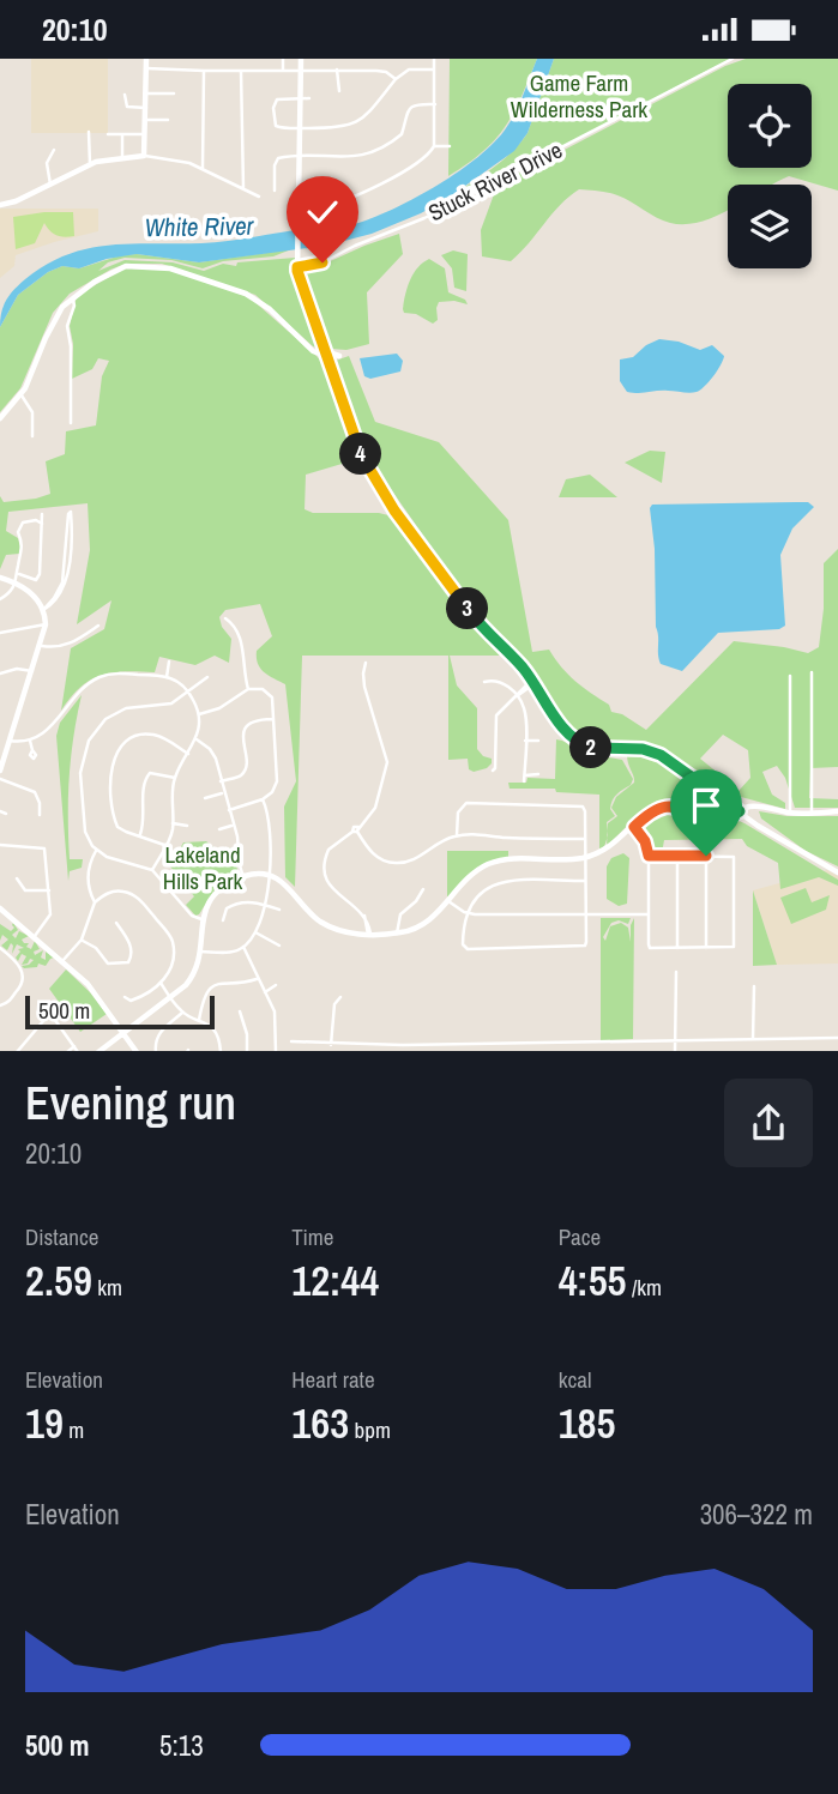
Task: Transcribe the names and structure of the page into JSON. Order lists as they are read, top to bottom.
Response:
{
  "streets": {
    "street": ["Stuck River Drive"]
  },
  "water": ["White River"],
  "parks": ["Game Farm Wilderness Park", "Lakeland Hills Park"],
  "scale_bar": "500 m",
  "page": {
    "status": "20:10",
    "pins": ["4", "3", "2"],
    "scale": "500 m",
    "heading": ["Evening run", "20:10"],
    "stats": [
      ["Distance", "2.59 km"],
      ["Time", "12:44"],
      ["Pace", "4:55 /km"],
      ["Elevation", "19 m"],
      ["Heart rate", "163 bpm"],
      ["kcal", "185"]
    ],
    "chart": ["Elevation", "306–322 m"],
    "list": [
      {
        "name": "500 m",
        "note": "5:13"
      }
    ]
  }
}
